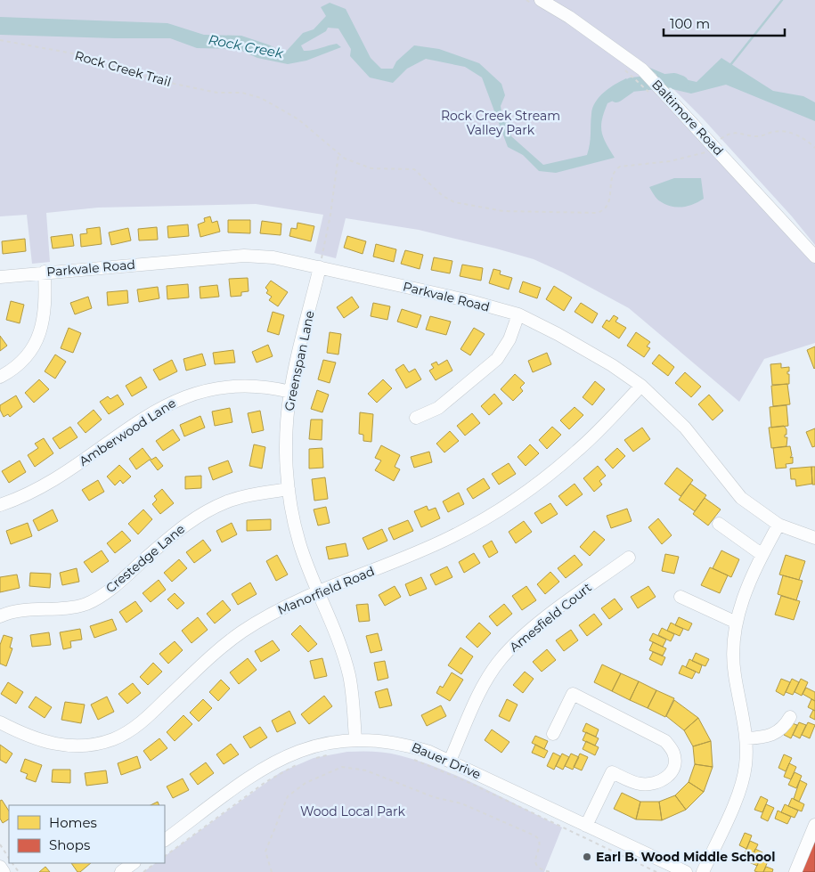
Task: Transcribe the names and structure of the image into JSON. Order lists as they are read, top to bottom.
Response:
{
  "streets": {
    "street": [
      "Baltimore Road",
      "Parkvale Road",
      "Greenspan Lane",
      "Amberwood Lane",
      "Crestedge Lane",
      "Manorfield Road",
      "Amesfield Court",
      "Bauer Drive"
    ],
    "path": ["Rock Creek Trail"]
  },
  "crossings": [
    ["Parkvale Road", "Greenspan Lane"],
    ["Parkvale Road", "Manorfield Road"],
    ["Greenspan Lane", "Amberwood Lane"],
    ["Greenspan Lane", "Crestedge Lane"],
    ["Greenspan Lane", "Manorfield Road"],
    ["Greenspan Lane", "Bauer Drive"],
    ["Amesfield Court", "Bauer Drive"]
  ],
  "water": ["Rock Creek"],
  "parks": ["Rock Creek Stream Valley Park", "Wood Local Park"],
  "places": ["Earl B. Wood Middle School"],
  "legend": ["Homes", "Shops"],
  "scale_bar": "100 m"
}
